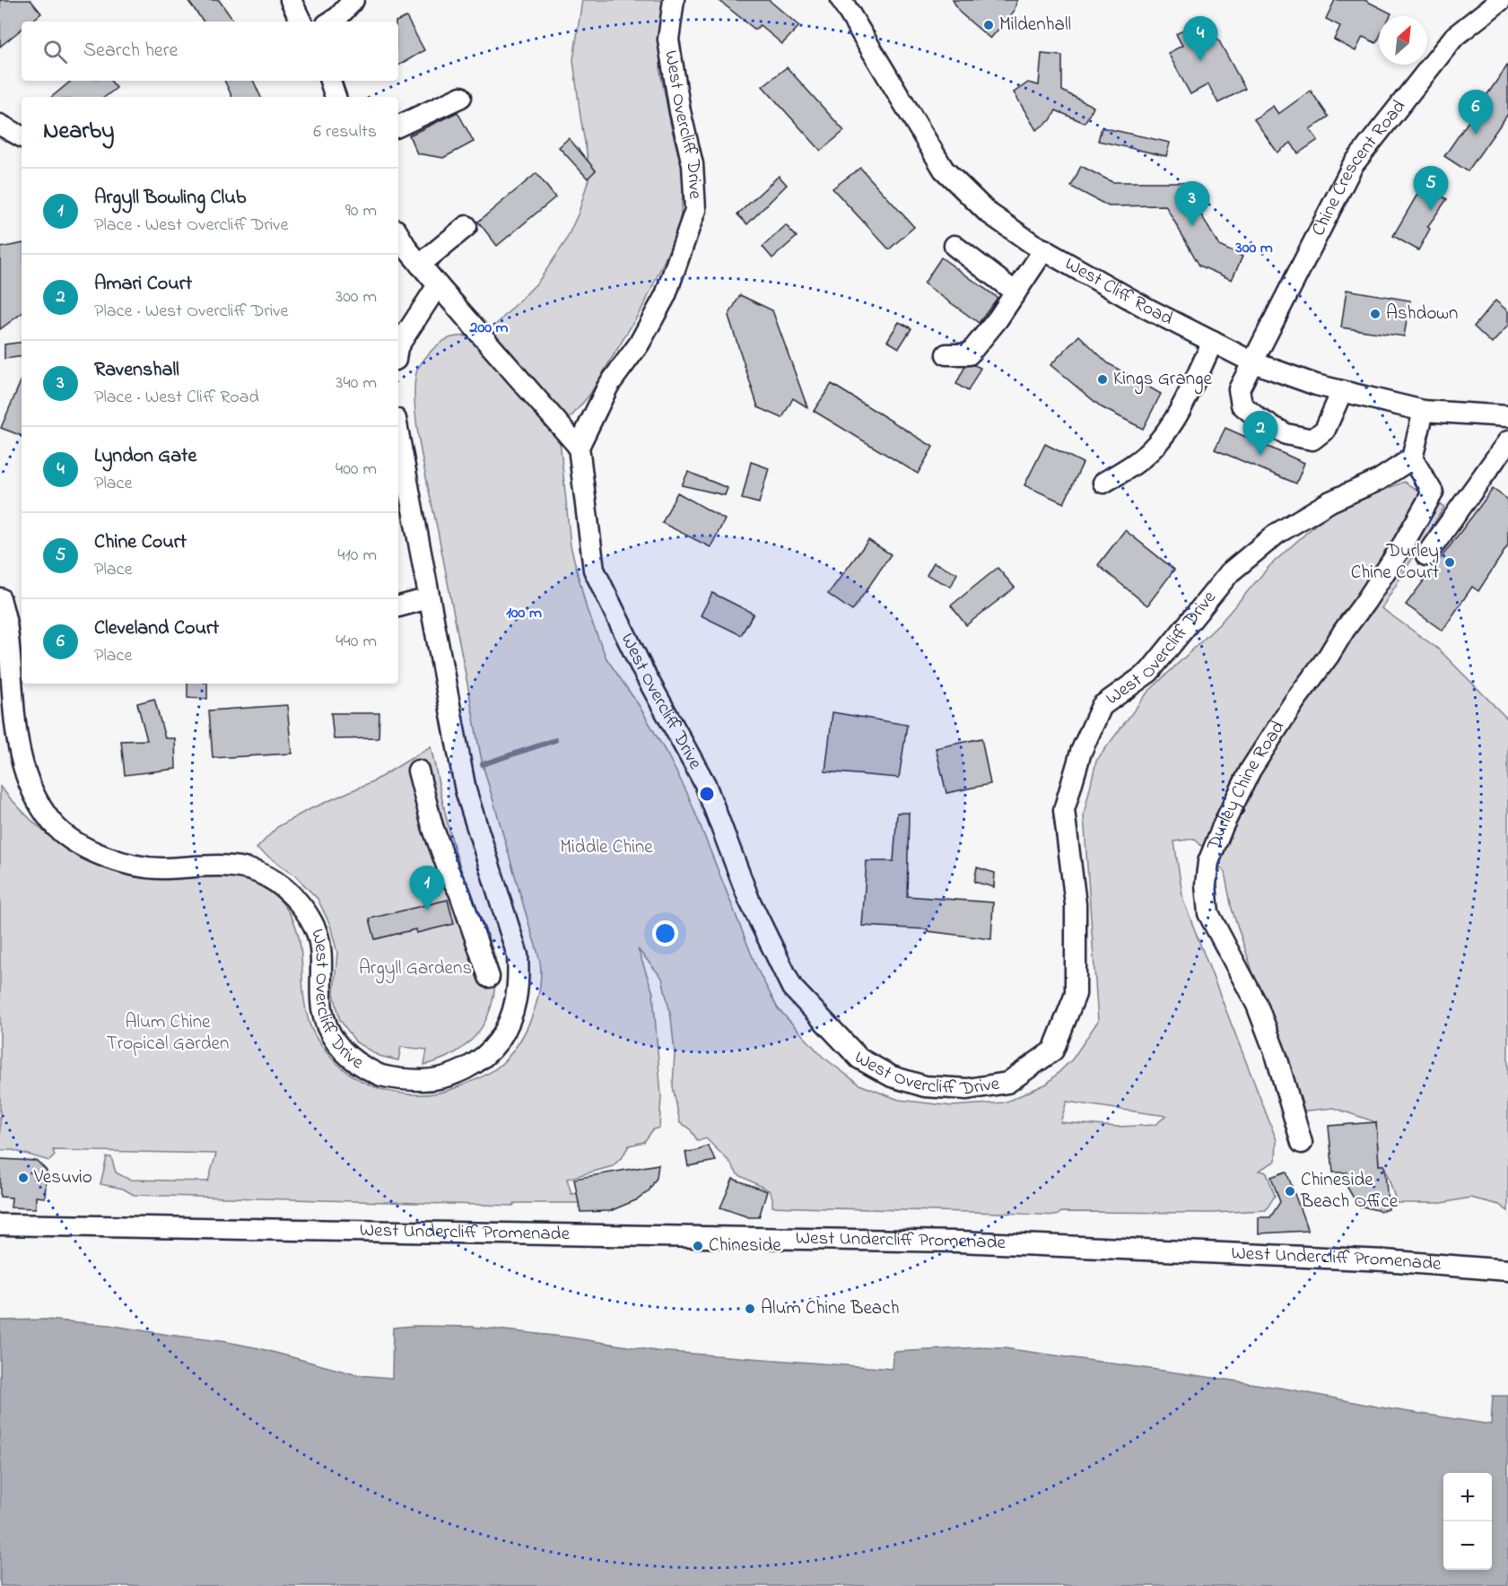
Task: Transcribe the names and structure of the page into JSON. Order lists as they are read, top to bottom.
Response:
{
  "streets": {
    "street": [
      "West Overcliff Drive",
      "Chine Crescent Road",
      "West Cliff Road",
      "Durley Chine Road",
      "West Undercliff Promenade"
    ]
  },
  "crossings": [
    ["West Overcliff Drive", "Durley Chine Road"],
    ["Chine Crescent Road", "West Cliff Road"]
  ],
  "parks": ["Middle Chine", "Argyll Gardens", "Alum Chine Tropical Garden"],
  "places": [
    "Mildenhall",
    "Ashdown",
    "Kings Grange",
    "Durley Chine Court",
    "Vesuvio",
    "Chineside Beach Office",
    "Chineside",
    "Alum Chine Beach"
  ],
  "north": "top right",
  "page": {
    "pins": [
      "4",
      "6",
      "5",
      "3",
      "2",
      "1"
    ],
    "search": "Search here",
    "heading": ["Nearby", "6 results"],
    "list": [
      {
        "mark": "1",
        "name": "Argyll Bowling Club",
        "note": "Place · West Overcliff Drive",
        "value": "90 m"
      },
      {
        "mark": "2",
        "name": "Amari Court",
        "note": "Place · West Overcliff Drive",
        "value": "300 m"
      },
      {
        "mark": "3",
        "name": "Ravenshall",
        "note": "Place · West Cliff Road",
        "value": "340 m"
      },
      {
        "mark": "4",
        "name": "Lyndon Gate",
        "note": "Place",
        "value": "400 m"
      },
      {
        "mark": "5",
        "name": "Chine Court",
        "note": "Place",
        "value": "410 m"
      },
      {
        "mark": "6",
        "name": "Cleveland Court",
        "note": "Place",
        "value": "440 m"
      }
    ],
    "map_buttons": ["+", "−"]
  },
  "rings": ["300 m", "200 m", "100 m"]
}
